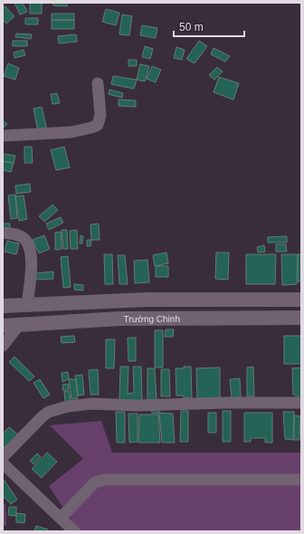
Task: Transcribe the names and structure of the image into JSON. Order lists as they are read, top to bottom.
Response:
{
  "streets": {
    "street": ["Trường Chinh"]
  },
  "scale_bar": "50 m"
}
